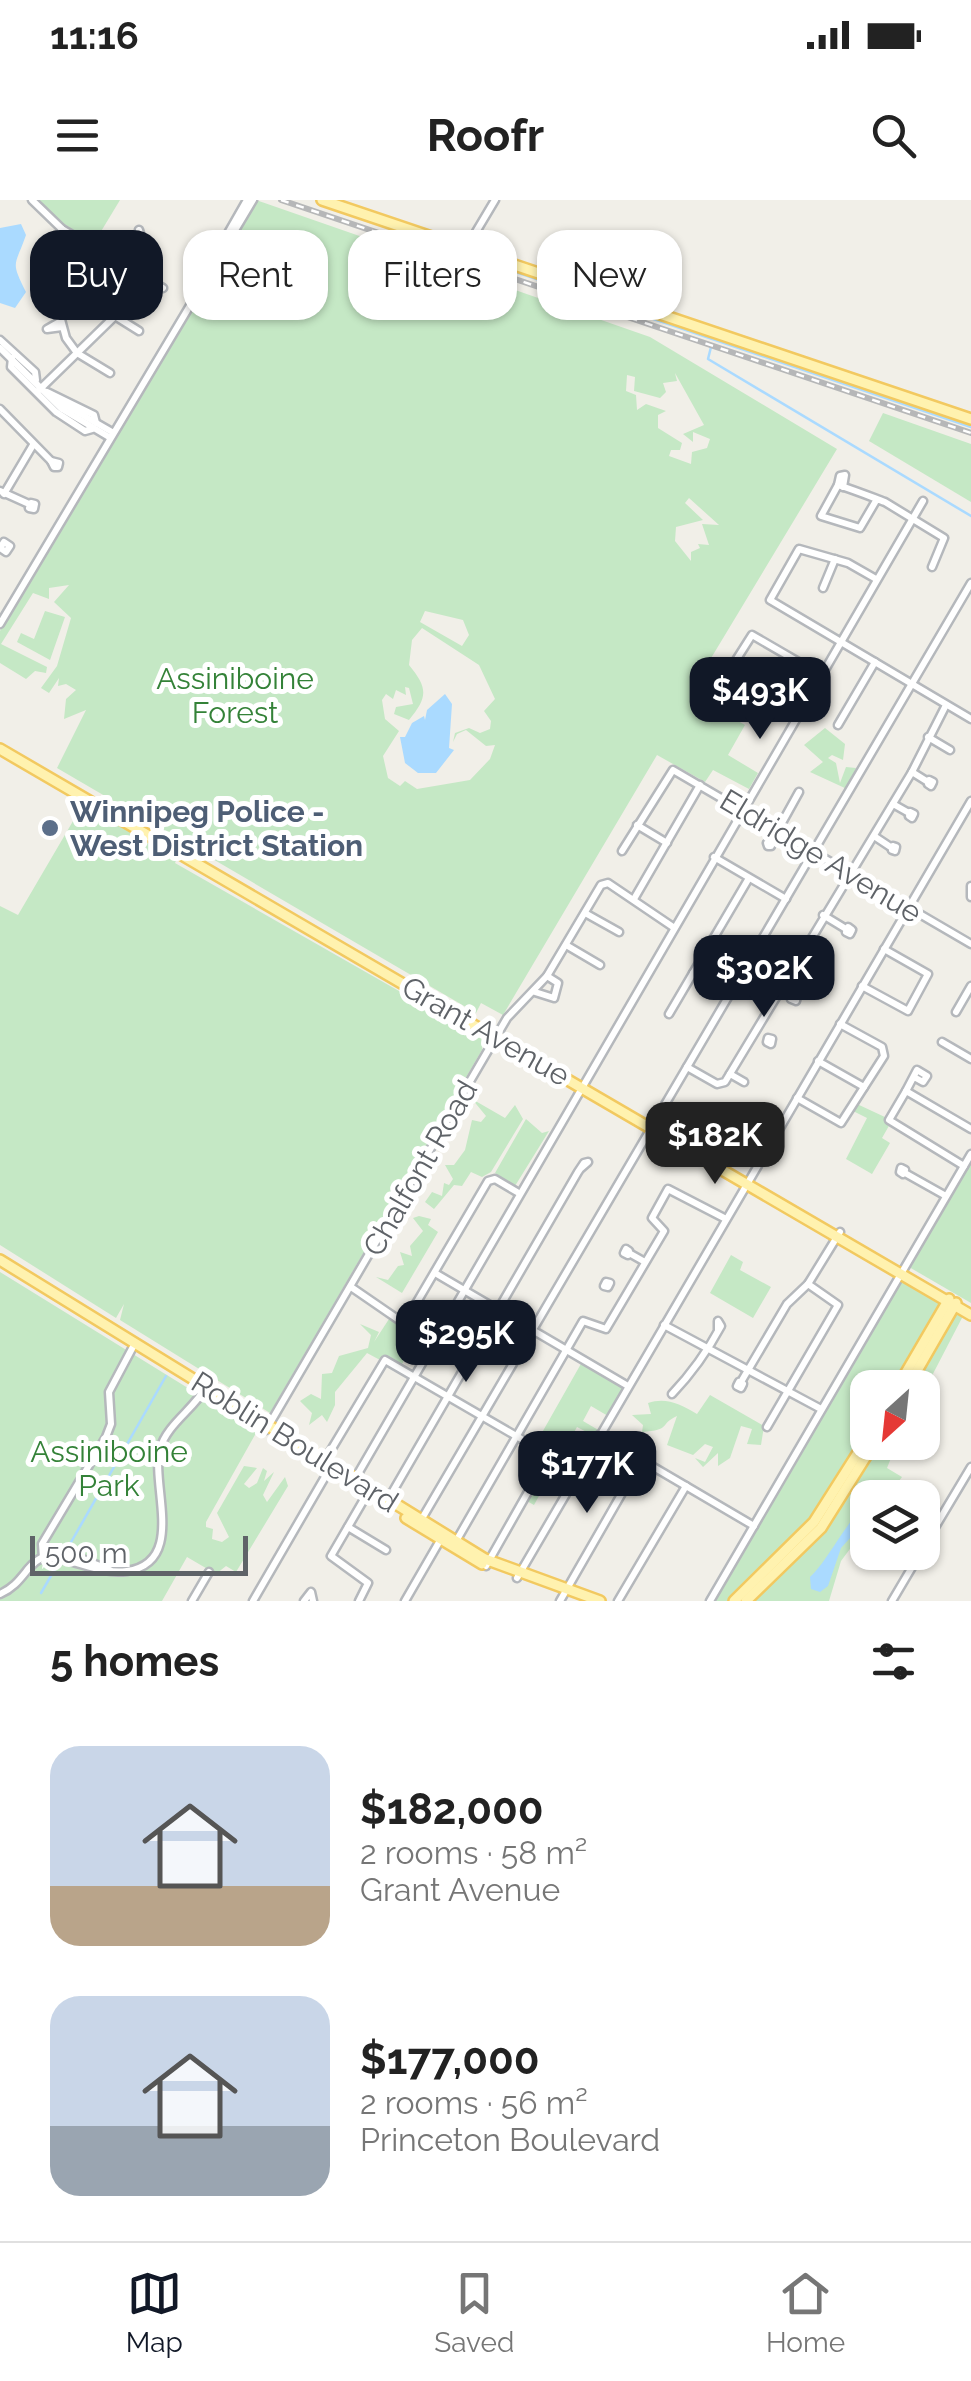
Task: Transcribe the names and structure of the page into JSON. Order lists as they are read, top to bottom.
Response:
{
  "streets": {
    "main road": ["Grant Avenue", "Roblin Boulevard"],
    "street": ["Eldridge Avenue", "Chalfont Road"]
  },
  "crossings": [
    ["Grant Avenue", "Chalfont Road"],
    ["Chalfont Road", "Roblin Boulevard"]
  ],
  "parks": ["Assiniboine Forest", "Assiniboine Park"],
  "places": ["Winnipeg Police - West District Station"],
  "scale_bar": "500 m",
  "north": "bottom left",
  "page": {
    "status": "11:16",
    "header": "Roofr",
    "chip": [
      "Buy",
      "Rent",
      "Filters",
      "New"
    ],
    "price": [
      "$493K",
      "$302K",
      "$182K",
      "$295K",
      "$177K"
    ],
    "scale": "500 m",
    "heading": "5 homes",
    "list": [
      {
        "name": "$182,000",
        "note": "2 rooms · 58 m² · Grant Avenue"
      },
      {
        "name": "$177,000",
        "note": "2 rooms · 56 m² · Princeton Boulevard"
      }
    ],
    "tabs": ["Map", "Saved", "Home"]
  }
}
